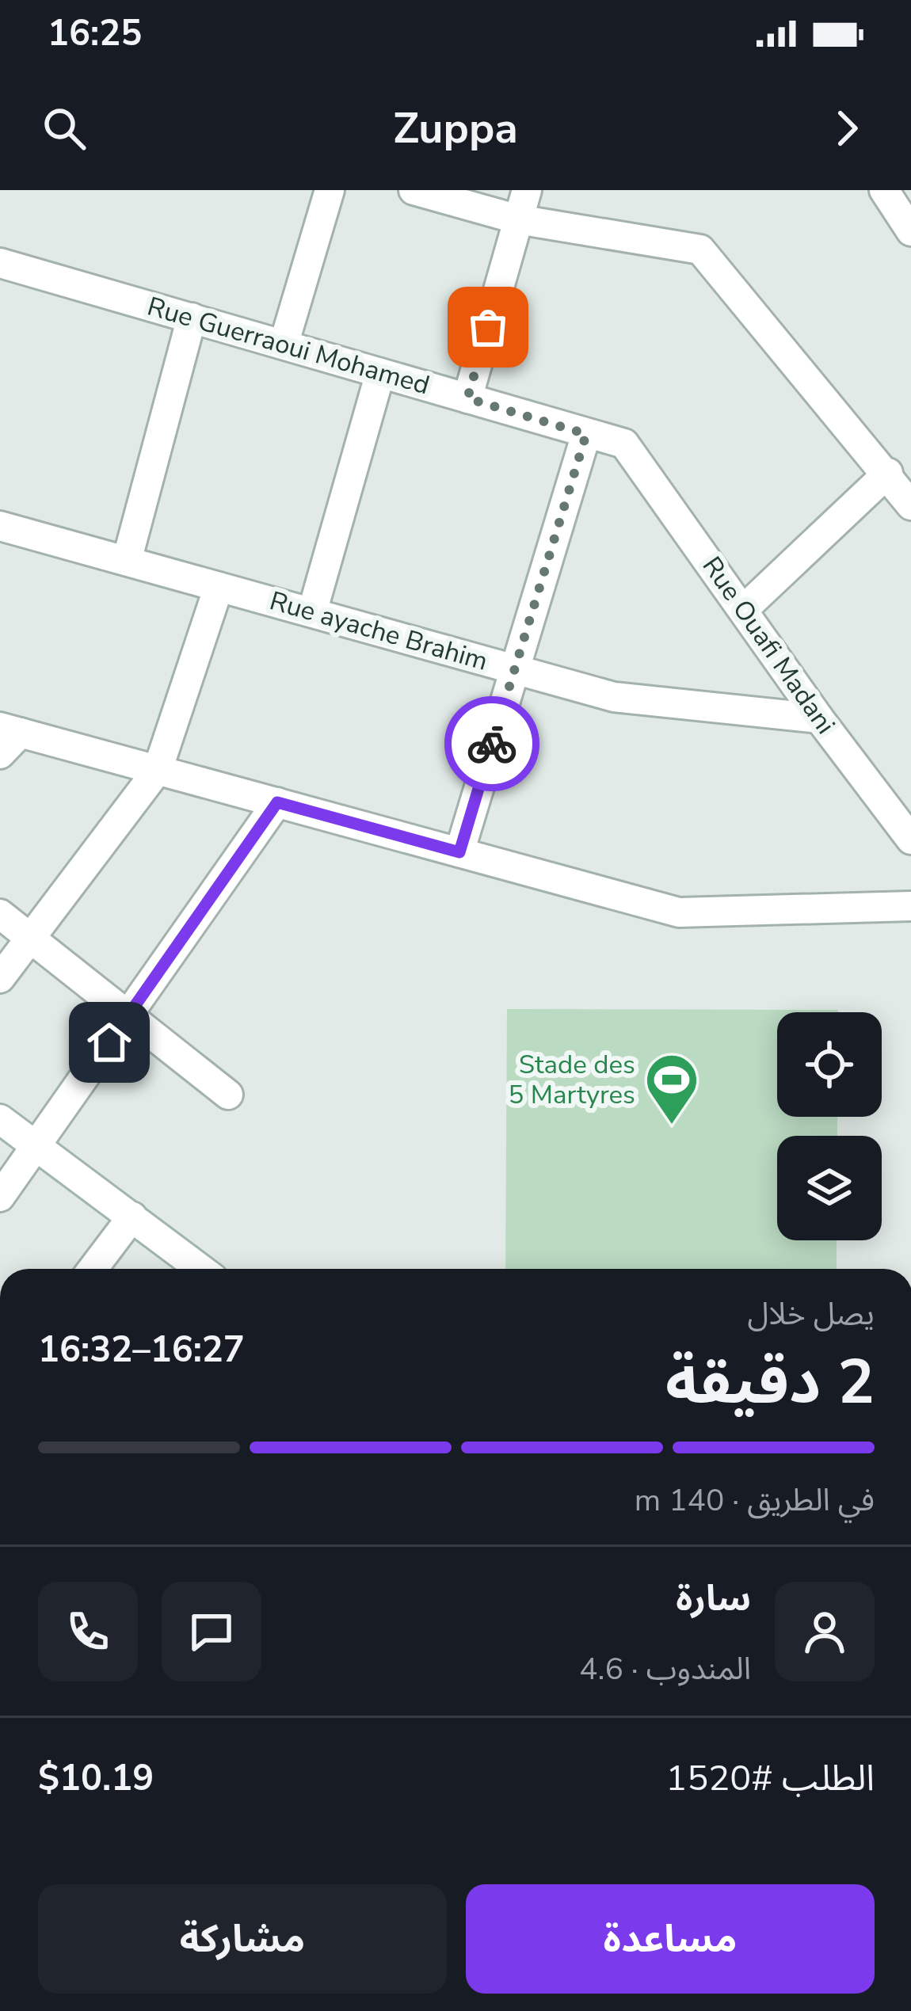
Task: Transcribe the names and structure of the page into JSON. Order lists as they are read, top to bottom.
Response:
{
  "streets": {
    "street": ["Rue Guerraoui Mohamed", "Rue ayache Brahim", "Rue Ouafi Madani"]
  },
  "crossings": [
    ["Rue Guerraoui Mohamed", "Rue Ouafi Madani"],
    ["Rue ayache Brahim", "Rue Ouafi Madani"]
  ],
  "places": {
    "sports": ["Stade des 5 Martyres"]
  },
  "page": {
    "status": "16:25",
    "header": "Zuppa",
    "heading": ["2 دقيقة", "يصل خلال", "16:27–16:32"],
    "panel": [
      "سارة",
      "المندوب · 4.6",
      "الطلب #1520",
      "$10.19"
    ],
    "bar": "في الطريق · 140 m",
    "buttons": ["مساعدة", "مشاركة"]
  }
}
